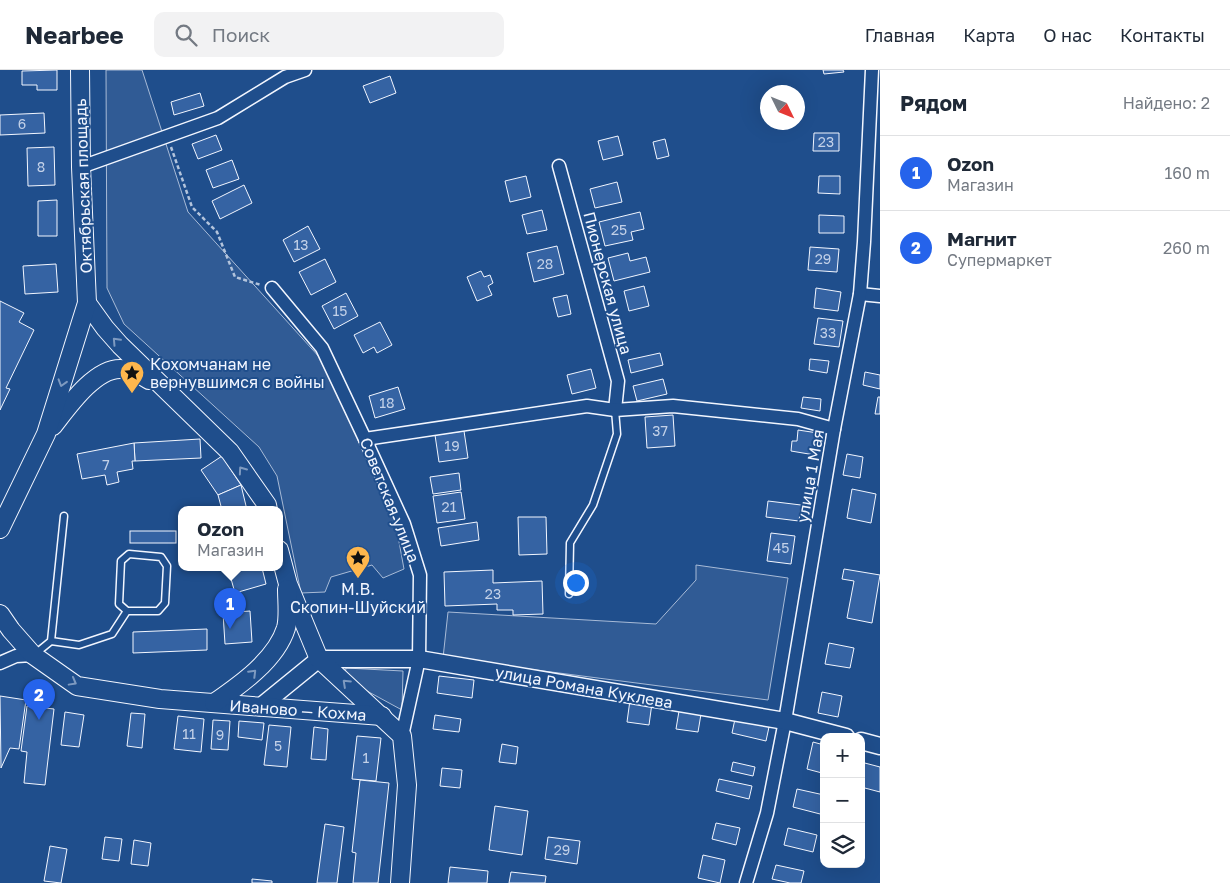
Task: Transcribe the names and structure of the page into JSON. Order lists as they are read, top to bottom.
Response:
{
  "streets": {
    "main road": ["Октябрьская площадь", "Советская улица", "Иваново — Кохма"],
    "street": ["Пионерская улица", "улица 1 Мая", "улица Романа Куклева"]
  },
  "crossings": [
    ["улица 1 Мая", "улица Романа Куклева"],
    ["Советская улица", "улица Романа Куклева"]
  ],
  "places": {
    "place": ["Кохомчанам не вернувшимся с войны", "М.В. Скопин-Шуйский"]
  },
  "house_numbers": [
    "6",
    "23",
    "8",
    "25",
    "13",
    "29",
    "28",
    "15",
    "33",
    "18",
    "37",
    "19",
    "7",
    "21",
    "45",
    "23",
    "11",
    "9",
    "5",
    "1",
    "29"
  ],
  "north": "bottom right",
  "page": {
    "header": "Nearbee",
    "search": "Поиск",
    "nav": [
      "Главная",
      "Карта",
      "О нас",
      "Контакты"
    ],
    "heading": ["Рядом", "Найдено: 2"],
    "list": [
      {
        "mark": "1",
        "name": "Ozon",
        "note": "Магазин",
        "value": "160 m"
      },
      {
        "mark": "2",
        "name": "Магнит",
        "note": "Супермаркет",
        "value": "260 m"
      }
    ],
    "popup": ["Ozon", "Магазин"],
    "pins": ["1", "2"],
    "map_buttons": ["+", "−"]
  }
}
